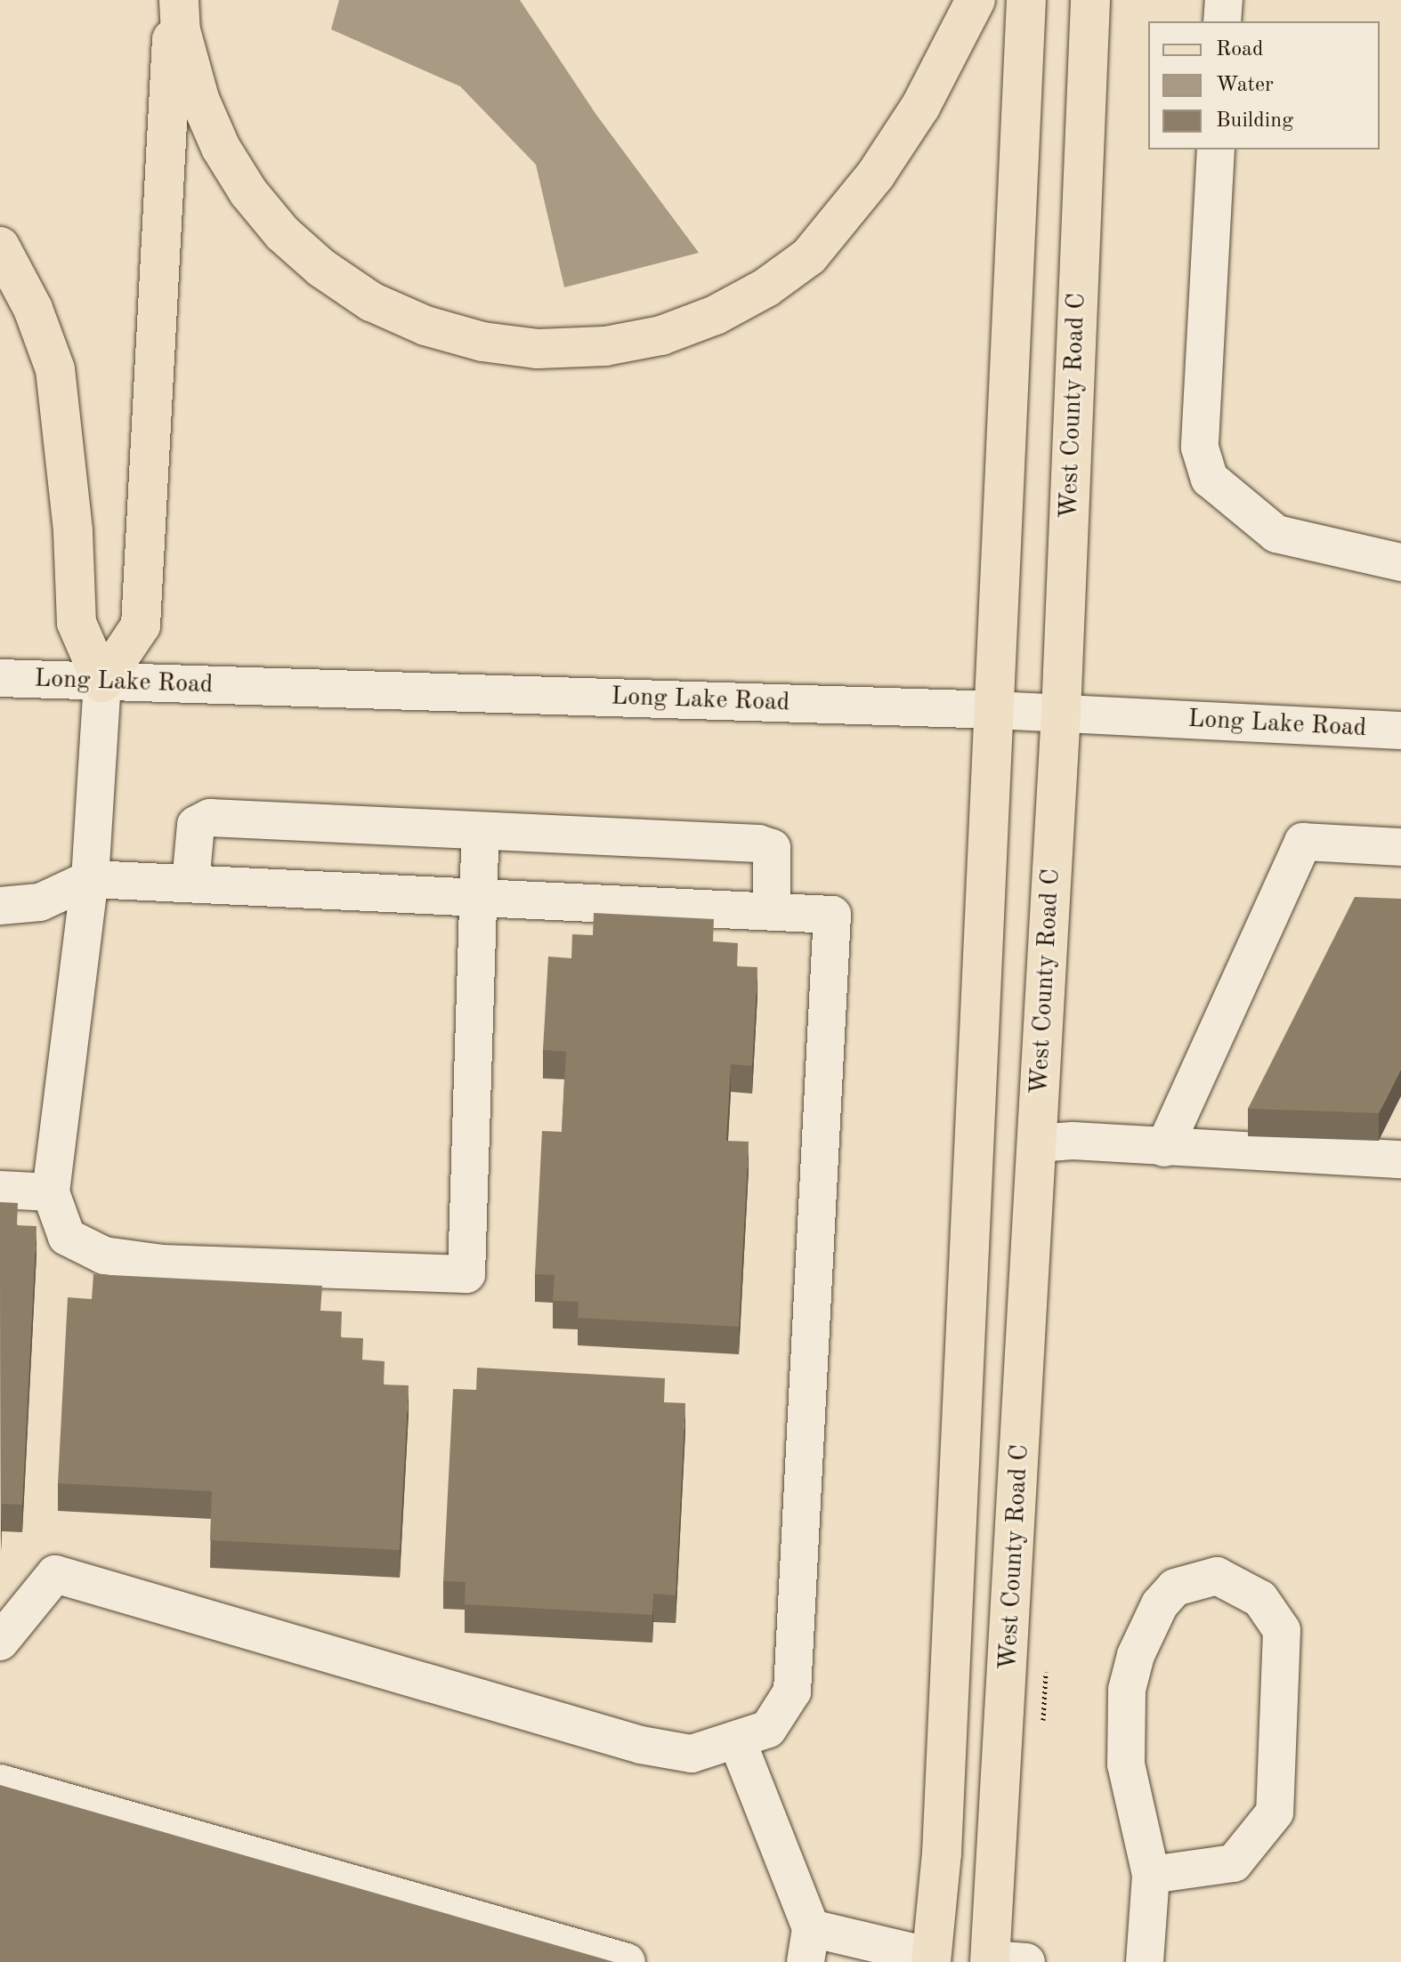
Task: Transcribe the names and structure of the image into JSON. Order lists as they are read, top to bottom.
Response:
{
  "streets": {
    "main road": ["West County Road C"],
    "street": ["Long Lake Road"]
  },
  "crossings": [
    ["West County Road C", "Long Lake Road"]
  ],
  "legend": ["Road", "Water", "Building"]
}
